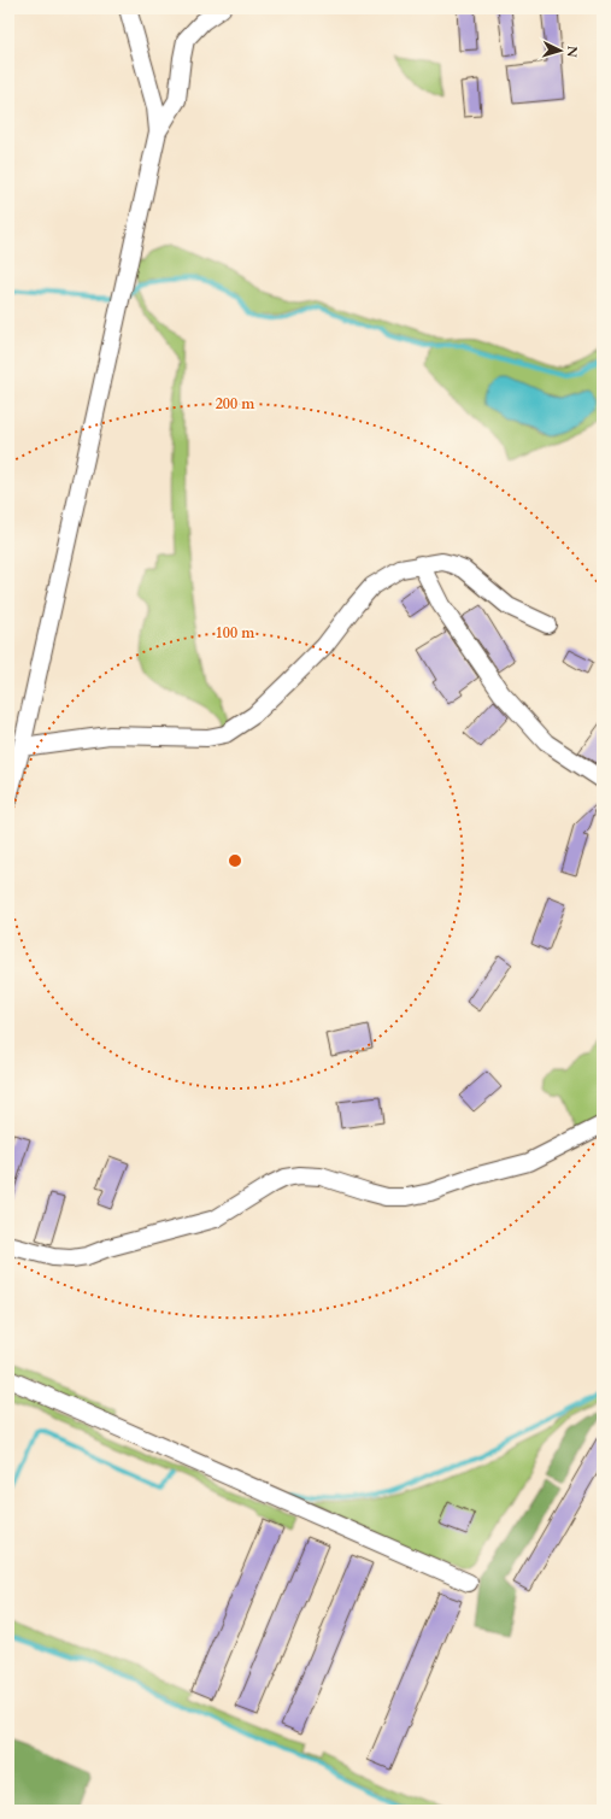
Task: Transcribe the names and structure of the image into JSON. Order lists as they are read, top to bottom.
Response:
{
  "north": "right",
  "rings": ["200 m", "100 m"]
}
